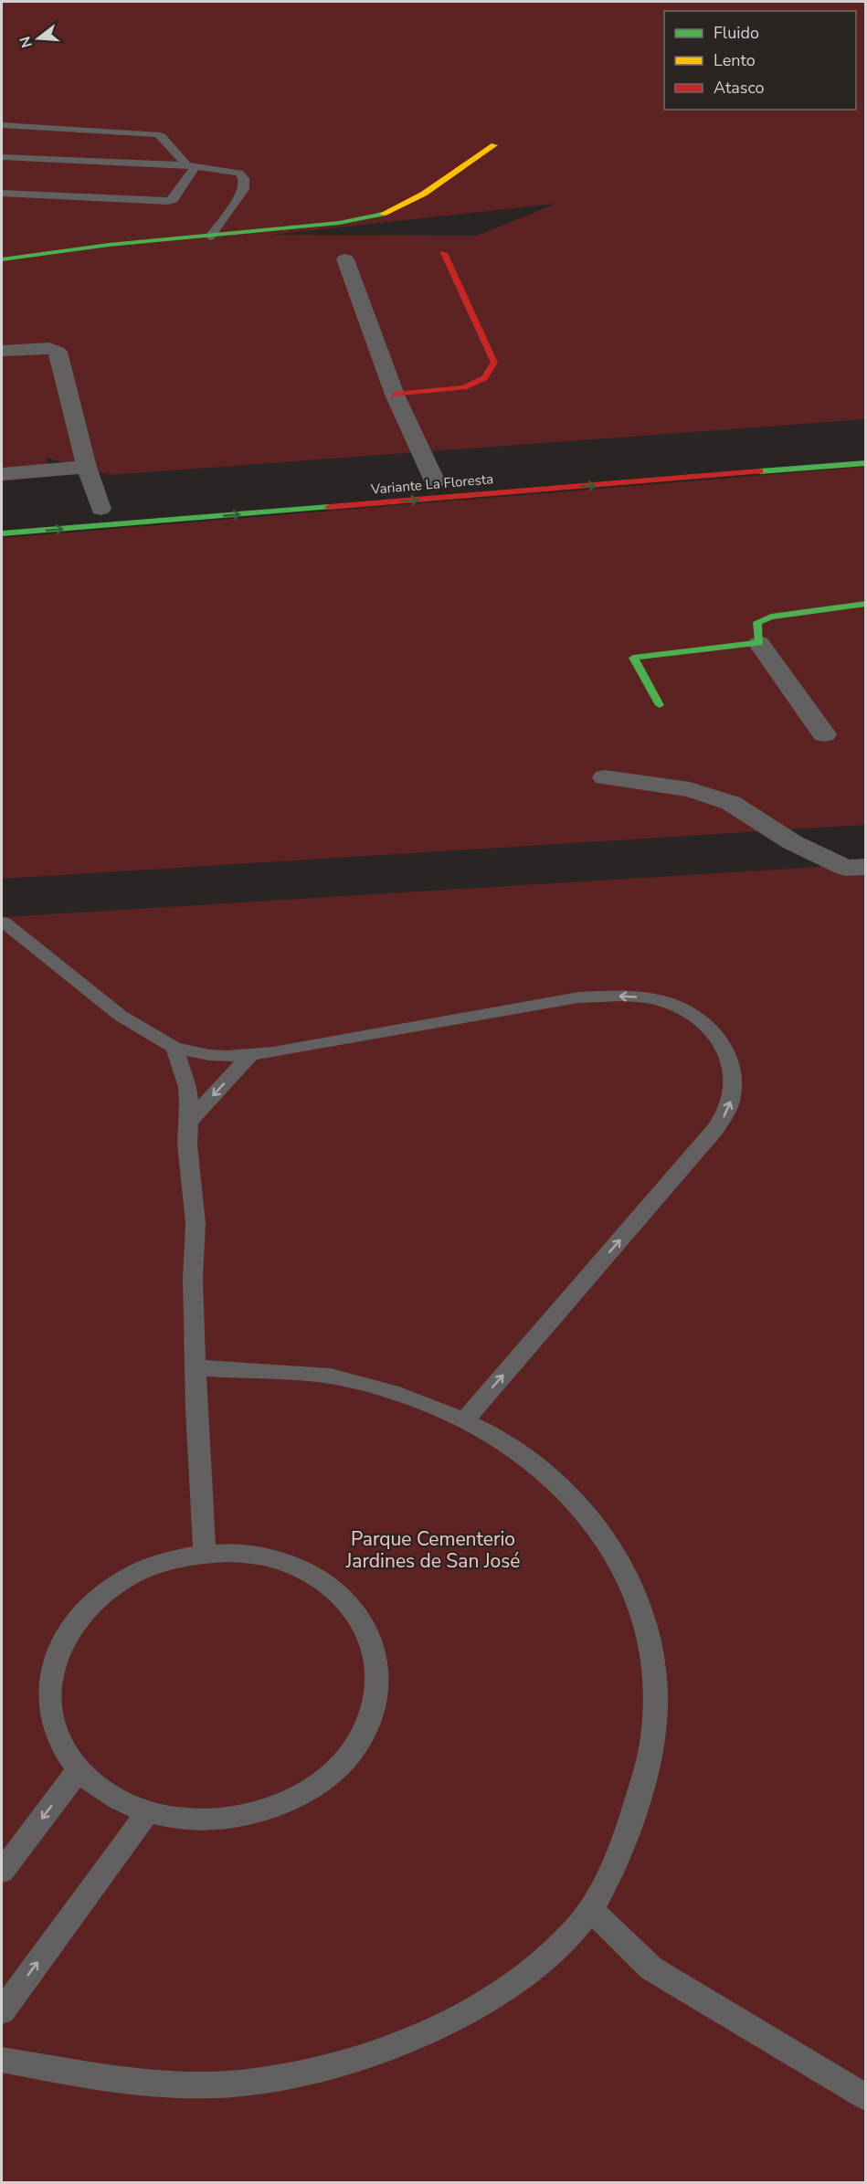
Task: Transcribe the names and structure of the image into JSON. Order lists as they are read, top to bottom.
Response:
{
  "streets": {
    "street": ["Variante La Floresta"]
  },
  "one_way": ["Variante La Floresta"],
  "parks": ["Parque Cementerio Jardines de San José"],
  "legend": ["Fluido", "Lento", "Atasco"],
  "north": "left"
}
